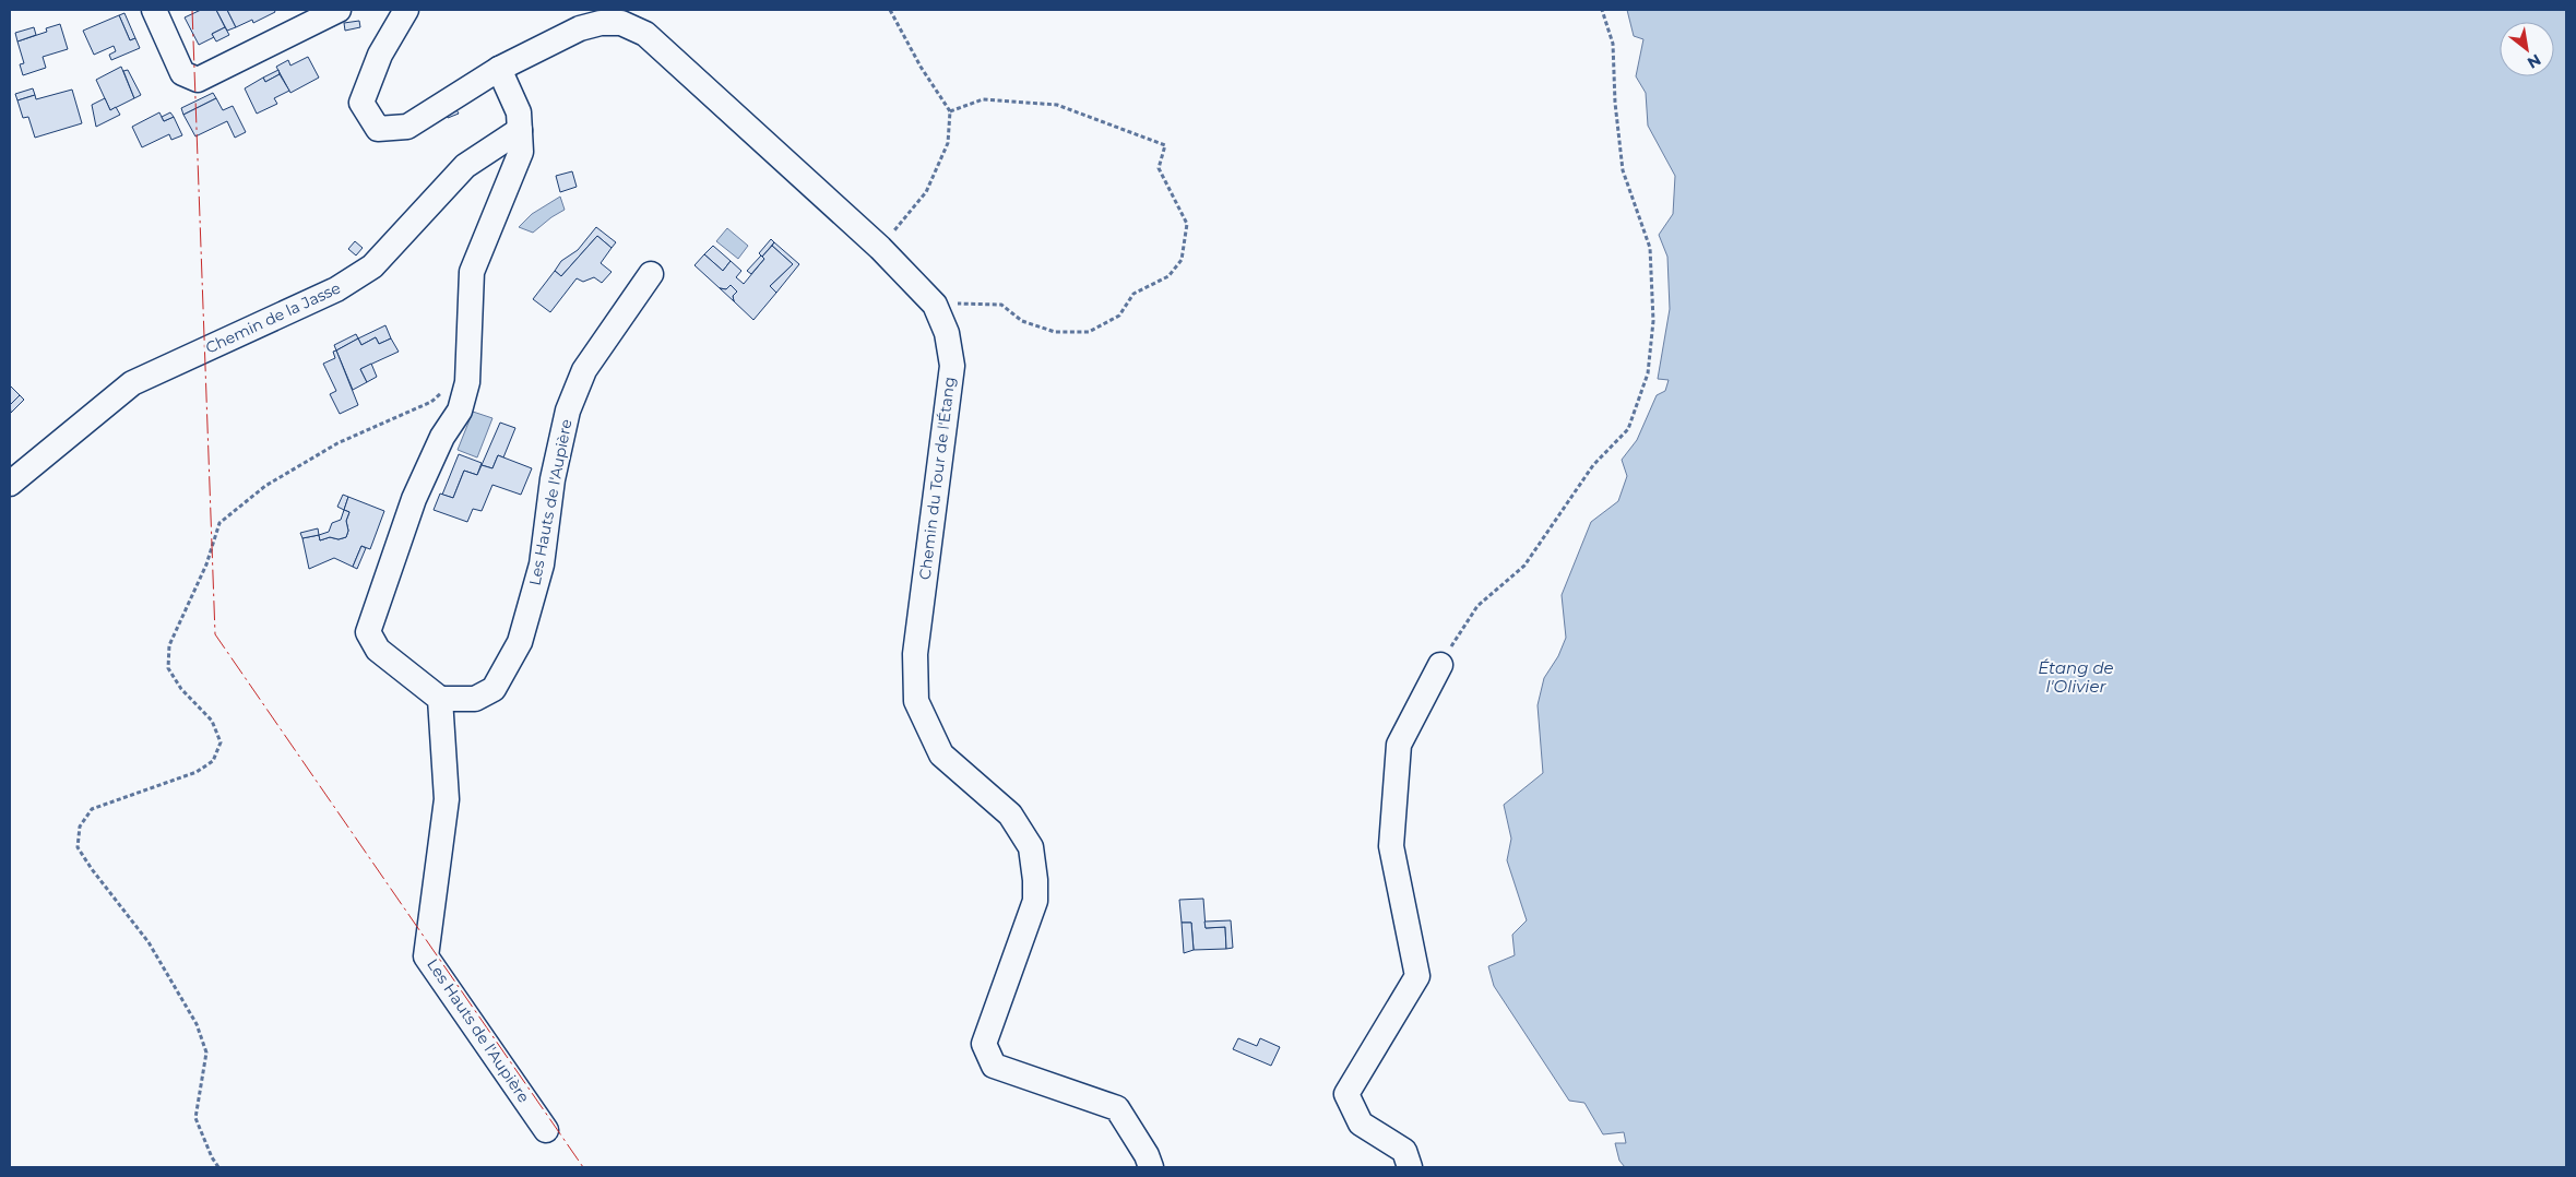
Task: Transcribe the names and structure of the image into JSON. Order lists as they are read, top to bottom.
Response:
{
  "streets": {
    "street": ["Chemin de la Jasse", "Chemin du Tour de l'Étang", "Les Hauts de l'Aupière"]
  },
  "water": ["Étang de l'Olivier"],
  "north": "bottom right"
}
